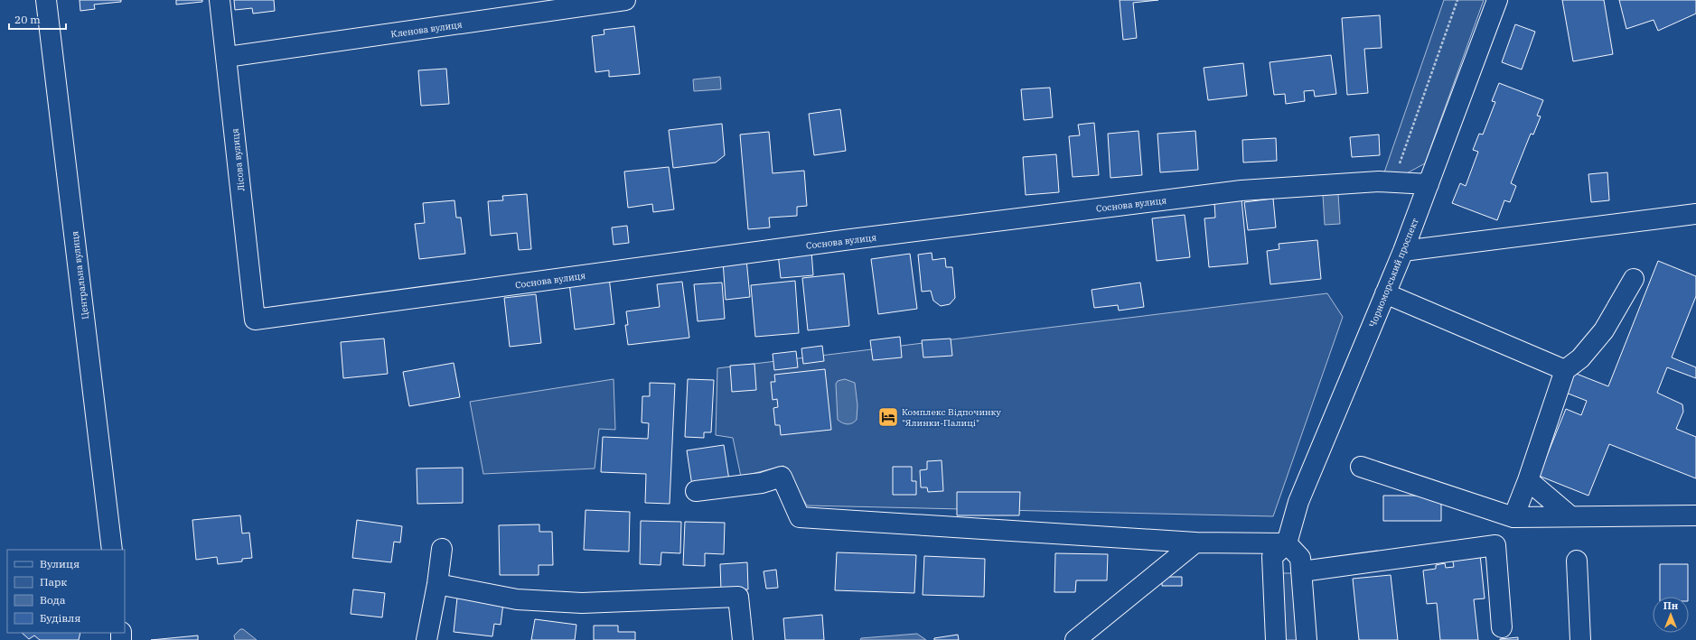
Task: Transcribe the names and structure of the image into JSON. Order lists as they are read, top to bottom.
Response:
{
  "streets": {
    "street": [
      "Кленова вулиця",
      "Лісова вулиця",
      "Соснова вулиця",
      "Чорноморський проспект",
      "Центральна вулиця"
    ]
  },
  "crossings": [
    ["Кленова вулиця", "Лісова вулиця"],
    ["Лісова вулиця", "Соснова вулиця"],
    ["Соснова вулиця", "Чорноморський проспект"]
  ],
  "places": {
    "hotel": ["Комплекс Відпочинку \"Ялинки-Палиці\""]
  },
  "legend": [
    "Вулиця",
    "Парк",
    "Вода",
    "Будівля"
  ],
  "scale_bar": "20 m",
  "north": "top"
}
